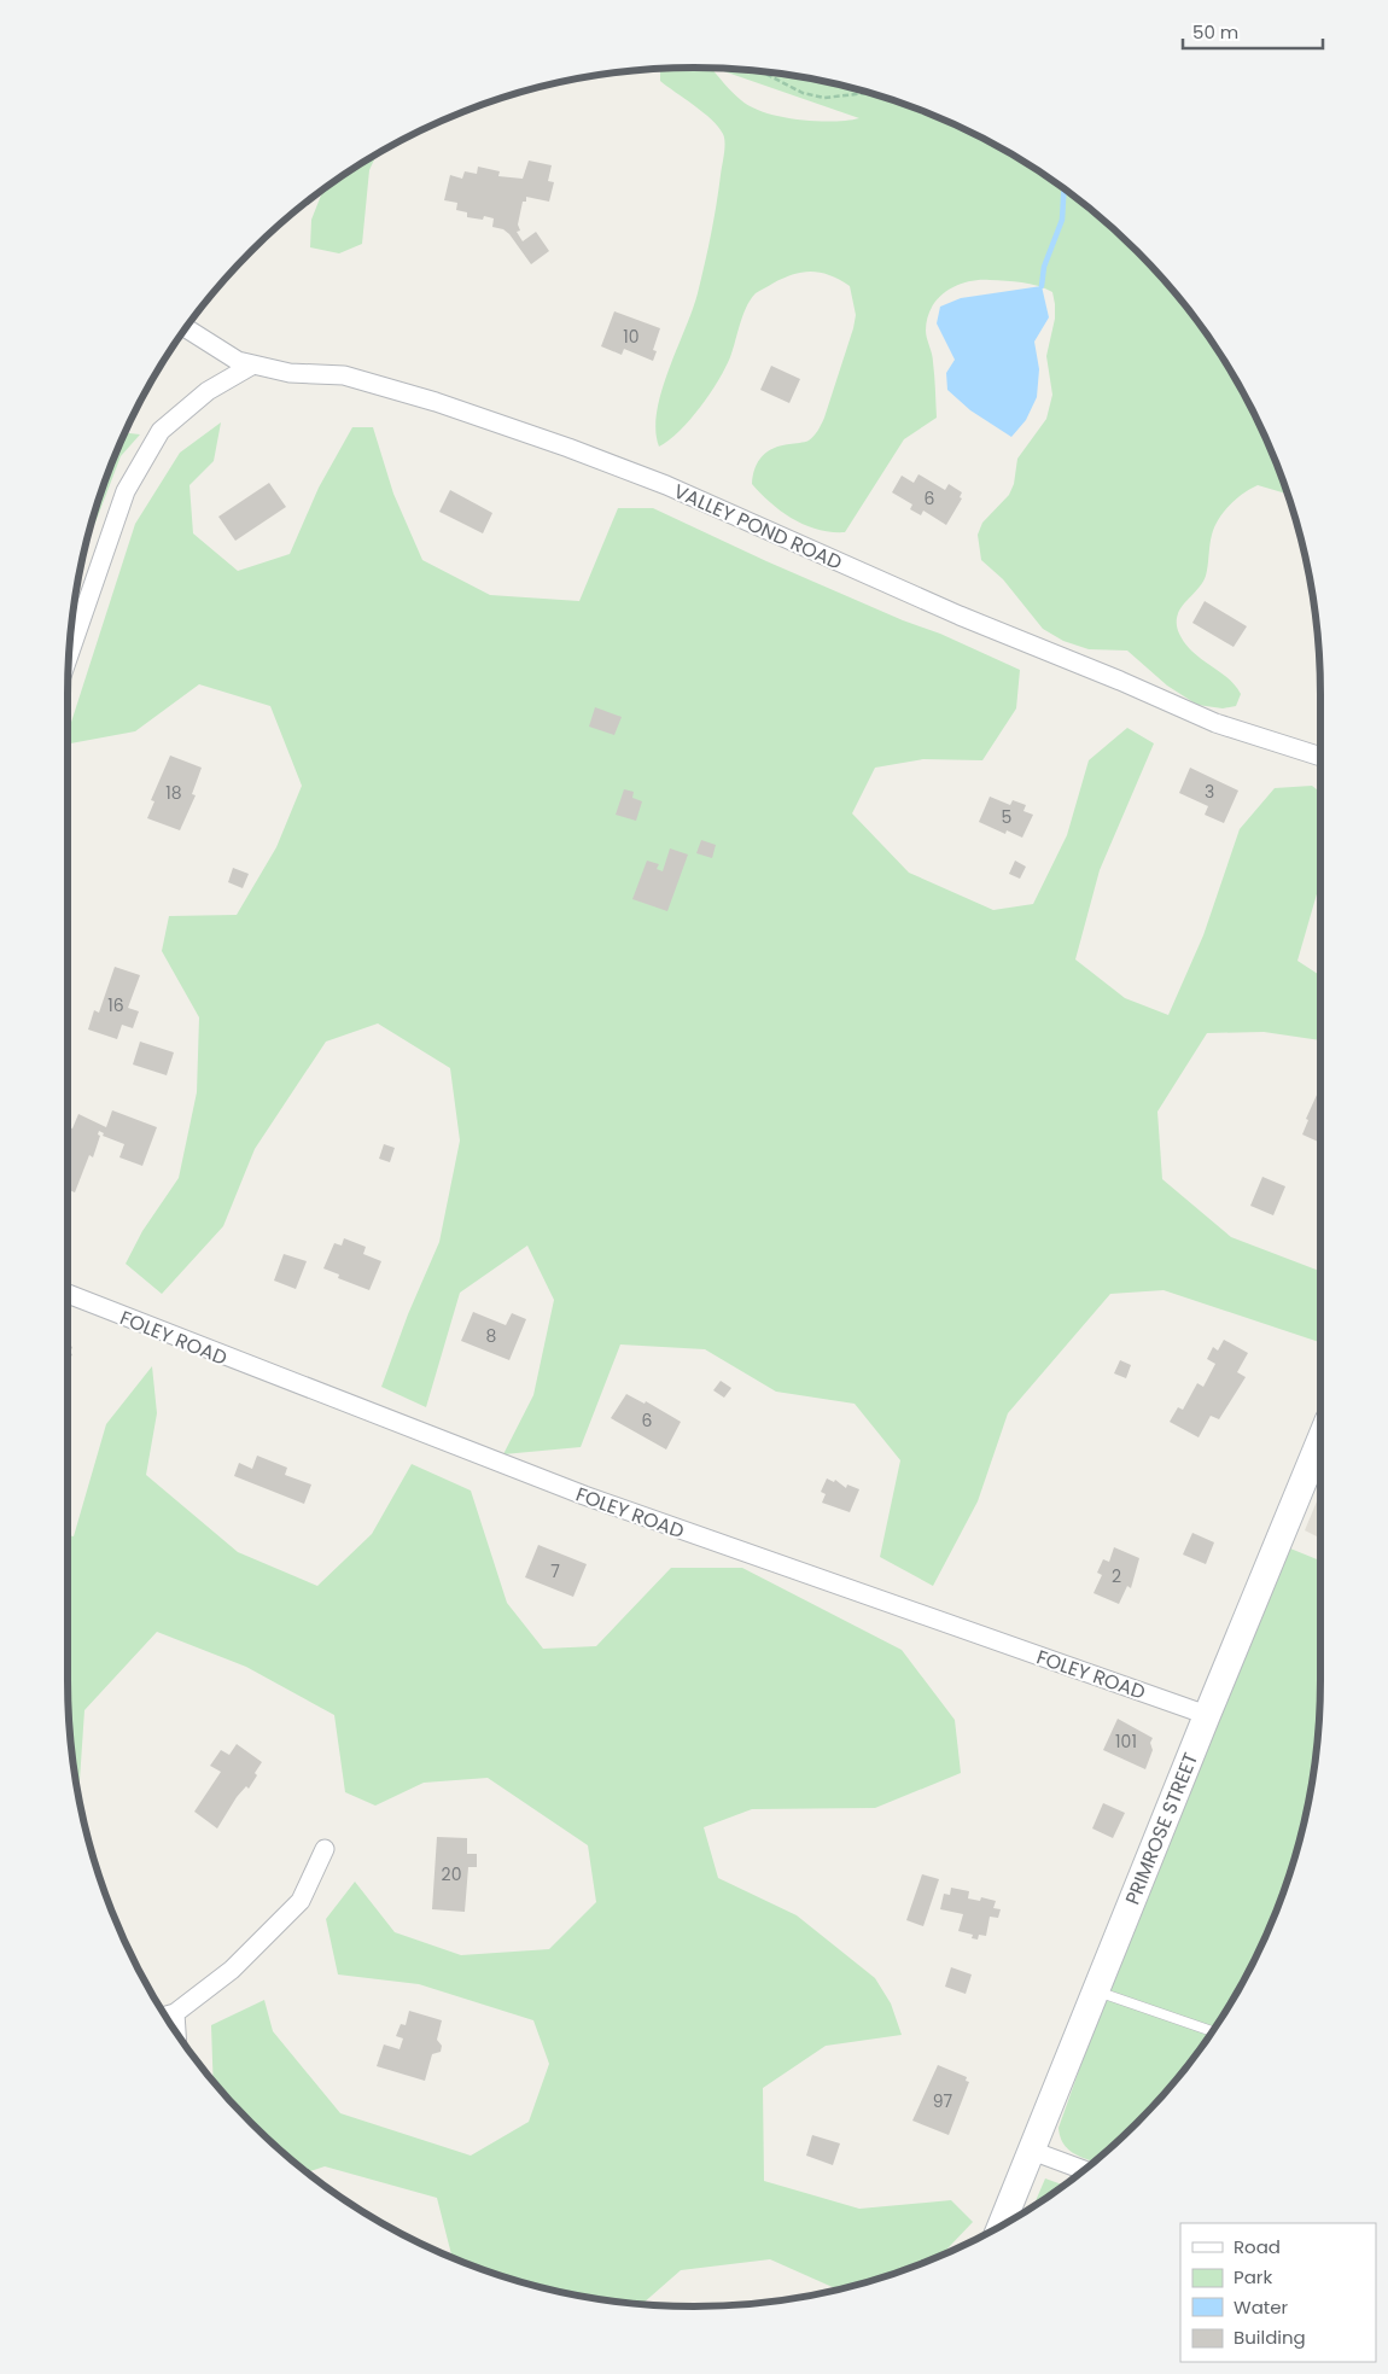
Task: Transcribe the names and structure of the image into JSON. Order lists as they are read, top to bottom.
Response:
{
  "streets": {
    "main road": ["PRIMROSE STREET"],
    "street": ["VALLEY POND ROAD", "FOLEY ROAD"]
  },
  "crossings": [
    ["FOLEY ROAD", "PRIMROSE STREET"]
  ],
  "house_numbers": [
    "10",
    "6",
    "3",
    "18",
    "5",
    "16",
    "8",
    "6",
    "7",
    "2",
    "101",
    "20",
    "97"
  ],
  "legend": [
    "Road",
    "Park",
    "Water",
    "Building"
  ],
  "scale_bar": "50 m"
}
